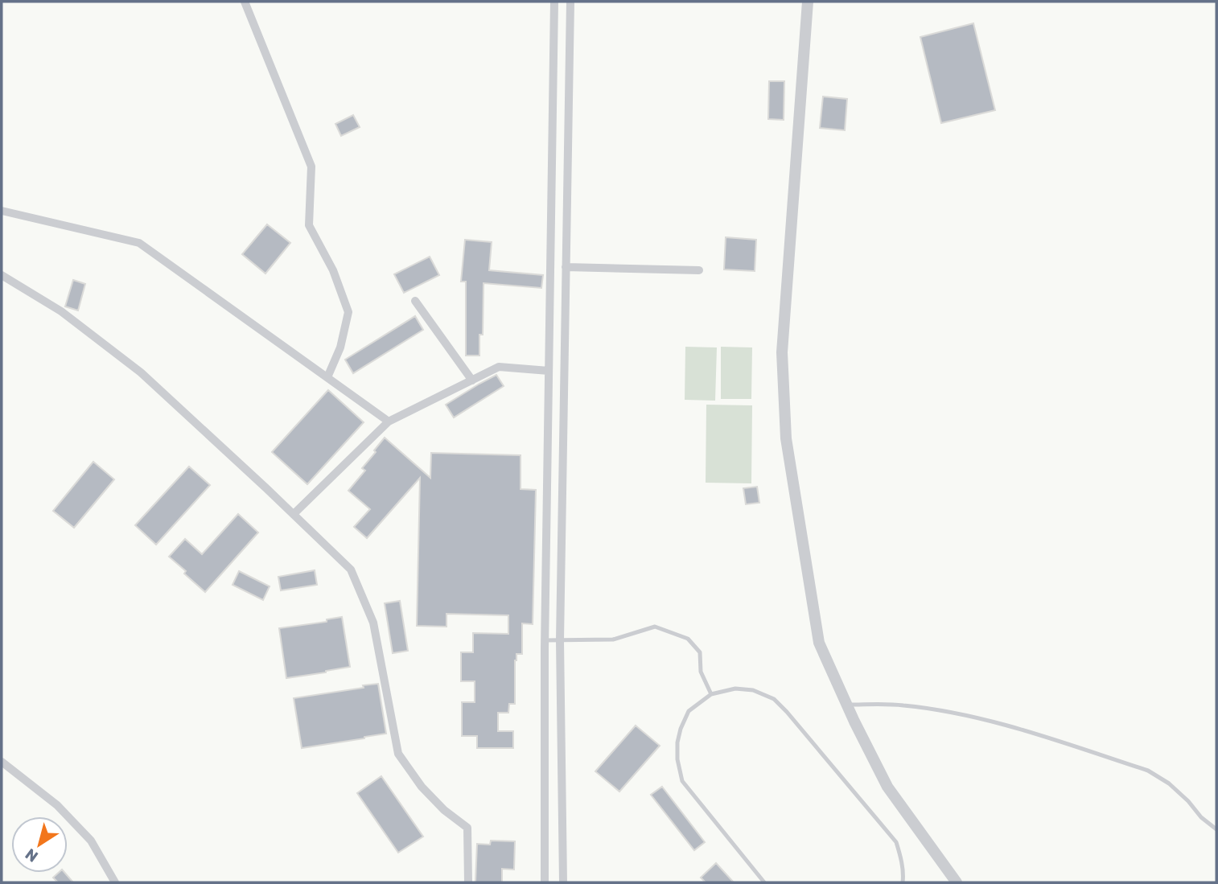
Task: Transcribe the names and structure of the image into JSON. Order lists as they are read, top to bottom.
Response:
{
  "north": "bottom left"
}
